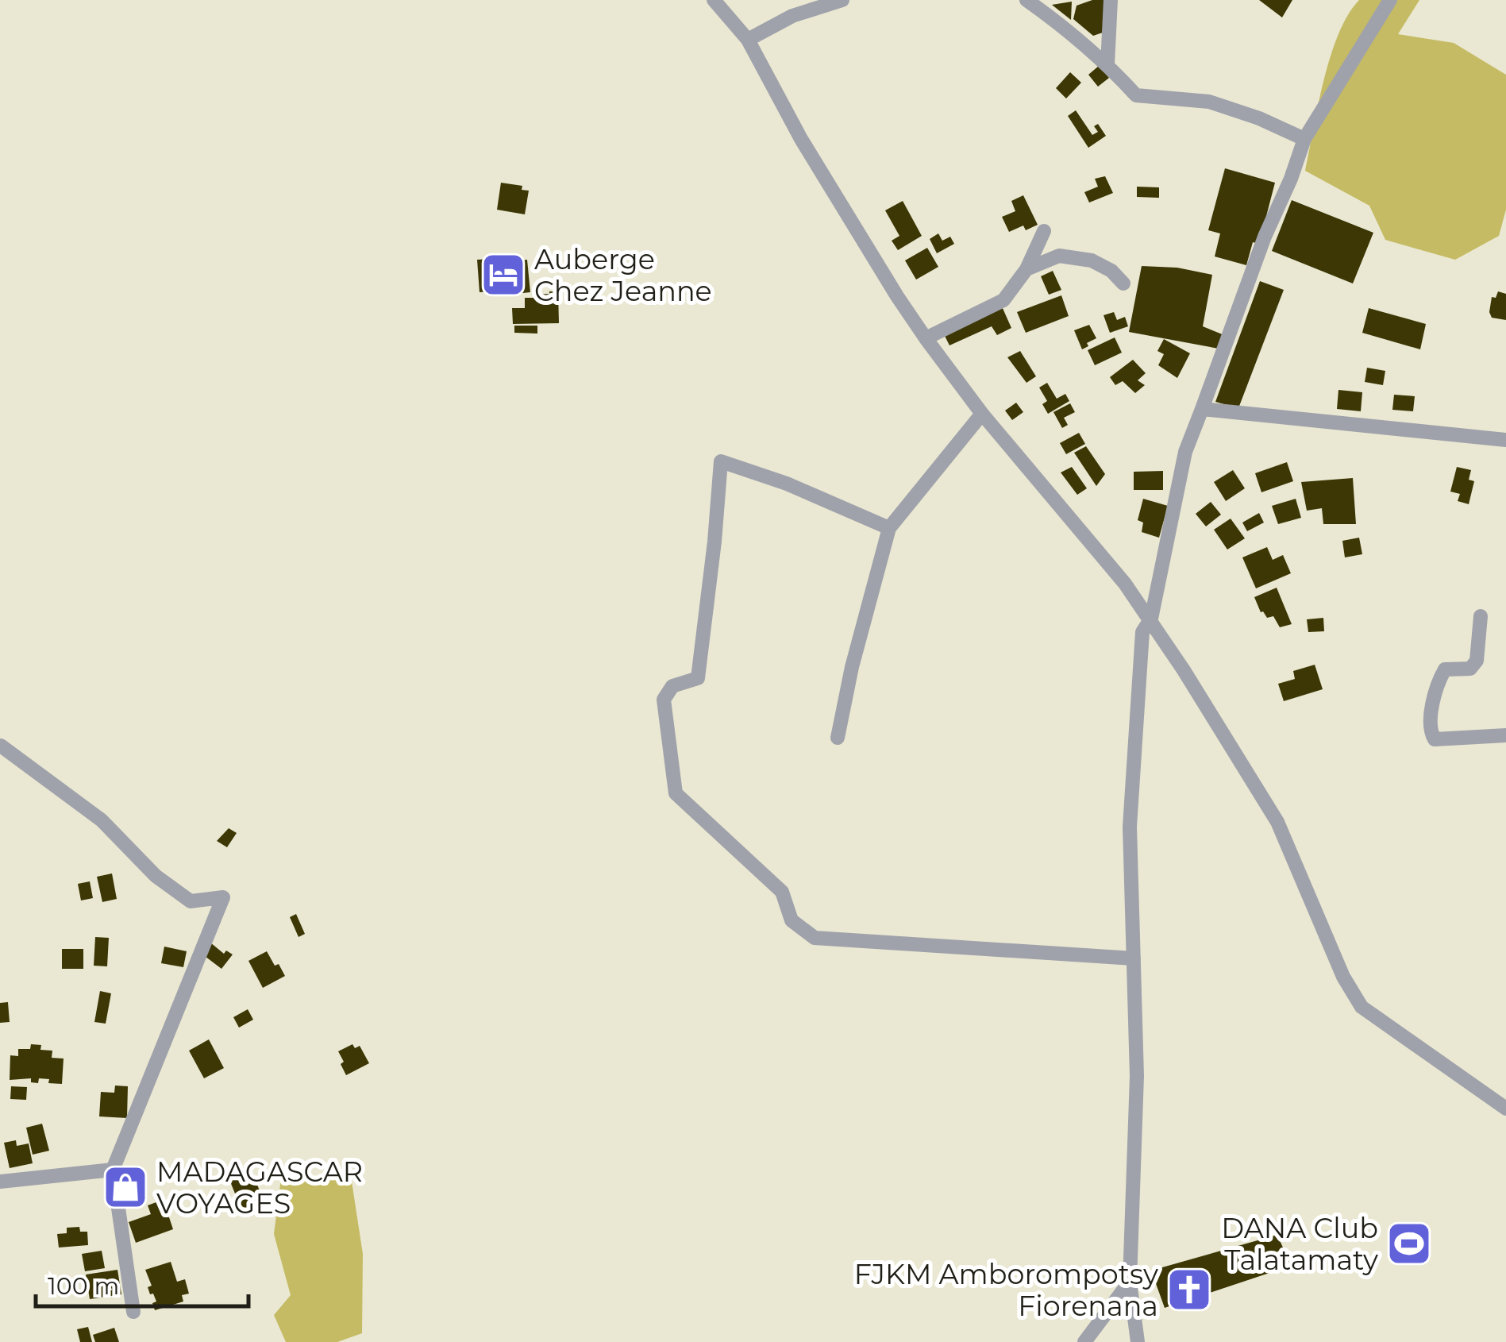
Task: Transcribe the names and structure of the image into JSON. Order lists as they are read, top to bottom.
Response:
{
  "places": {
    "hotel": ["Auberge Chez Jeanne"],
    "shop": ["MADAGASCAR VOYAGES"],
    "sports": ["DANA Club Talatamaty"],
    "church": ["FJKM Amborompotsy Fiorenana"]
  },
  "scale_bar": "100 m"
}
